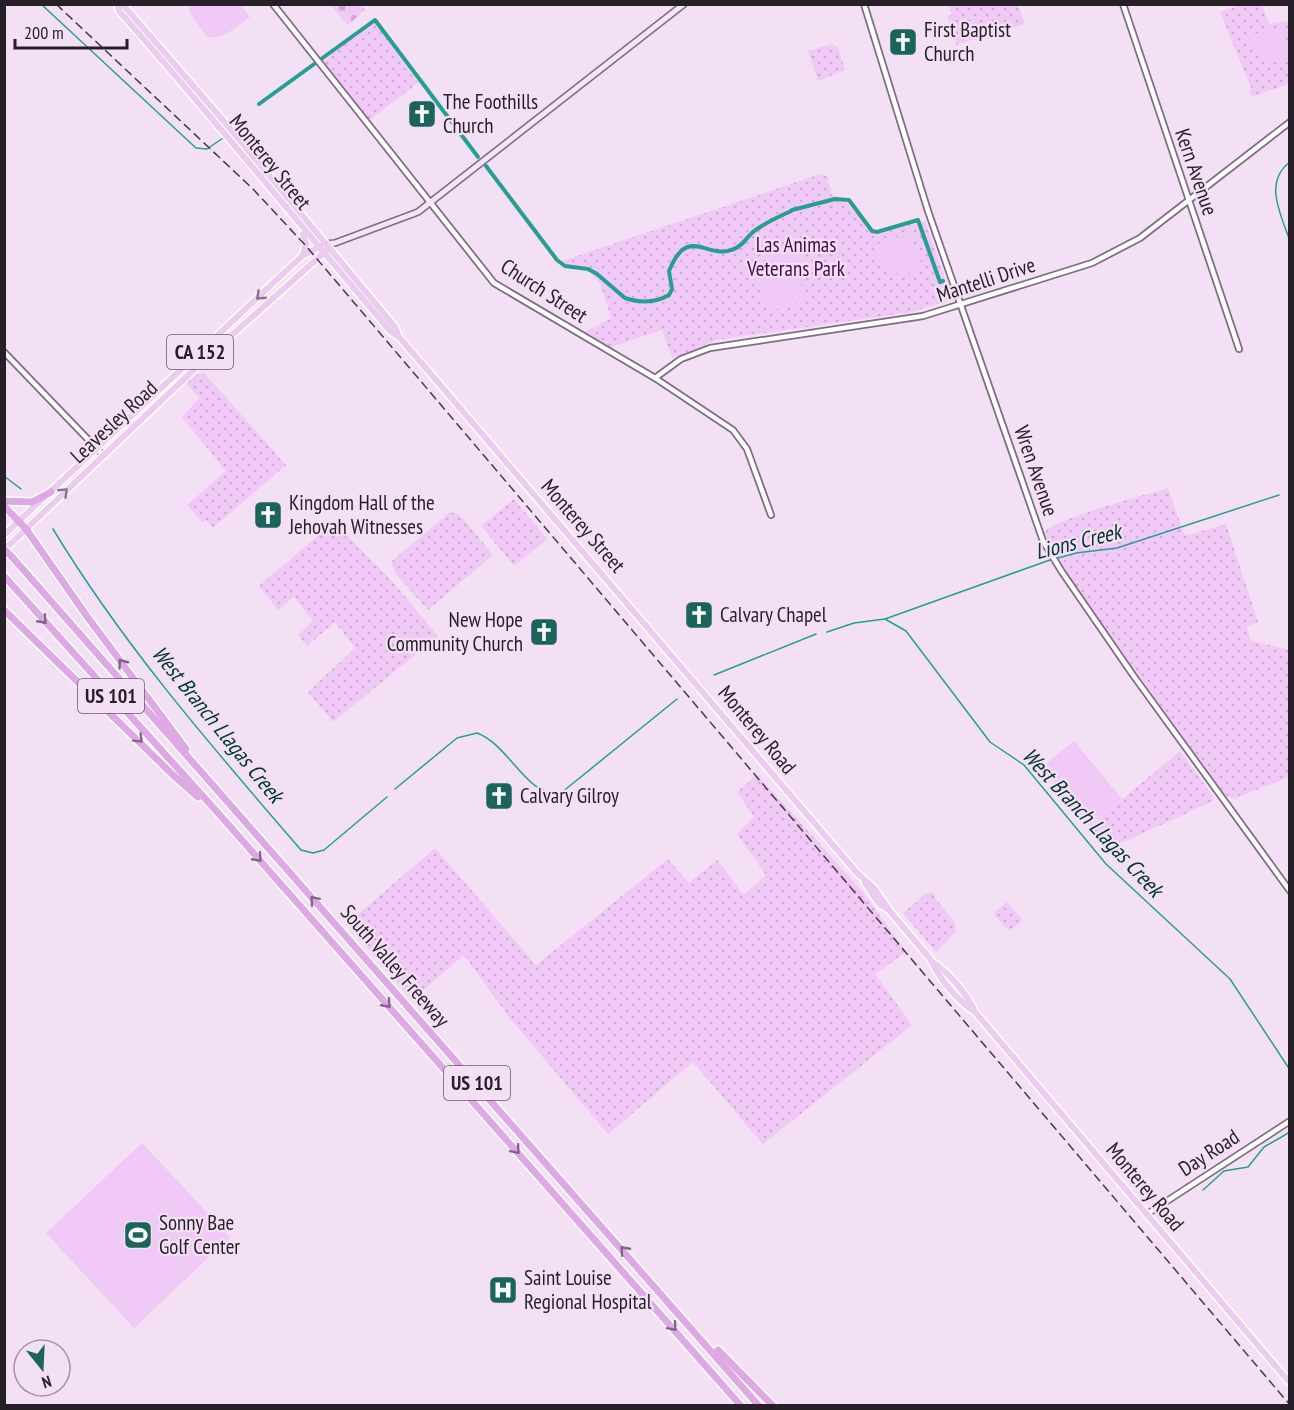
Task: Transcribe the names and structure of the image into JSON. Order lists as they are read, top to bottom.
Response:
{
  "streets": {
    "highway": ["CA 152", "US 101", "South Valley Freeway"],
    "main road": ["Monterey Street", "Leavesley Road", "Monterey Road"],
    "street": [
      "Kern Avenue",
      "Mantelli Drive",
      "Church Street",
      "Wren Avenue",
      "Day Road"
    ]
  },
  "crossings": [
    ["Monterey Street", "Leavesley Road"],
    ["Monterey Street", "Monterey Road"],
    ["Kern Avenue", "Mantelli Drive"],
    ["Mantelli Drive", "Church Street"],
    ["Mantelli Drive", "Wren Avenue"],
    ["CA 152", "Leavesley Road"],
    ["Leavesley Road", "South Valley Freeway"],
    ["Monterey Road", "Day Road"]
  ],
  "water": ["Lions Creek", "West Branch Llagas Creek"],
  "parks": ["Las Animas Veterans Park"],
  "places": {
    "church": [
      "First Baptist Church",
      "The Foothills Church",
      "Kingdom Hall of the Jehovah Witnesses",
      "Calvary Chapel",
      "New Hope Community Church",
      "Calvary Gilroy"
    ],
    "sports": ["Sonny Bae Golf Center"],
    "hospital": ["Saint Louise Regional Hospital"]
  },
  "scale_bar": "200 m",
  "north": "bottom"
}
